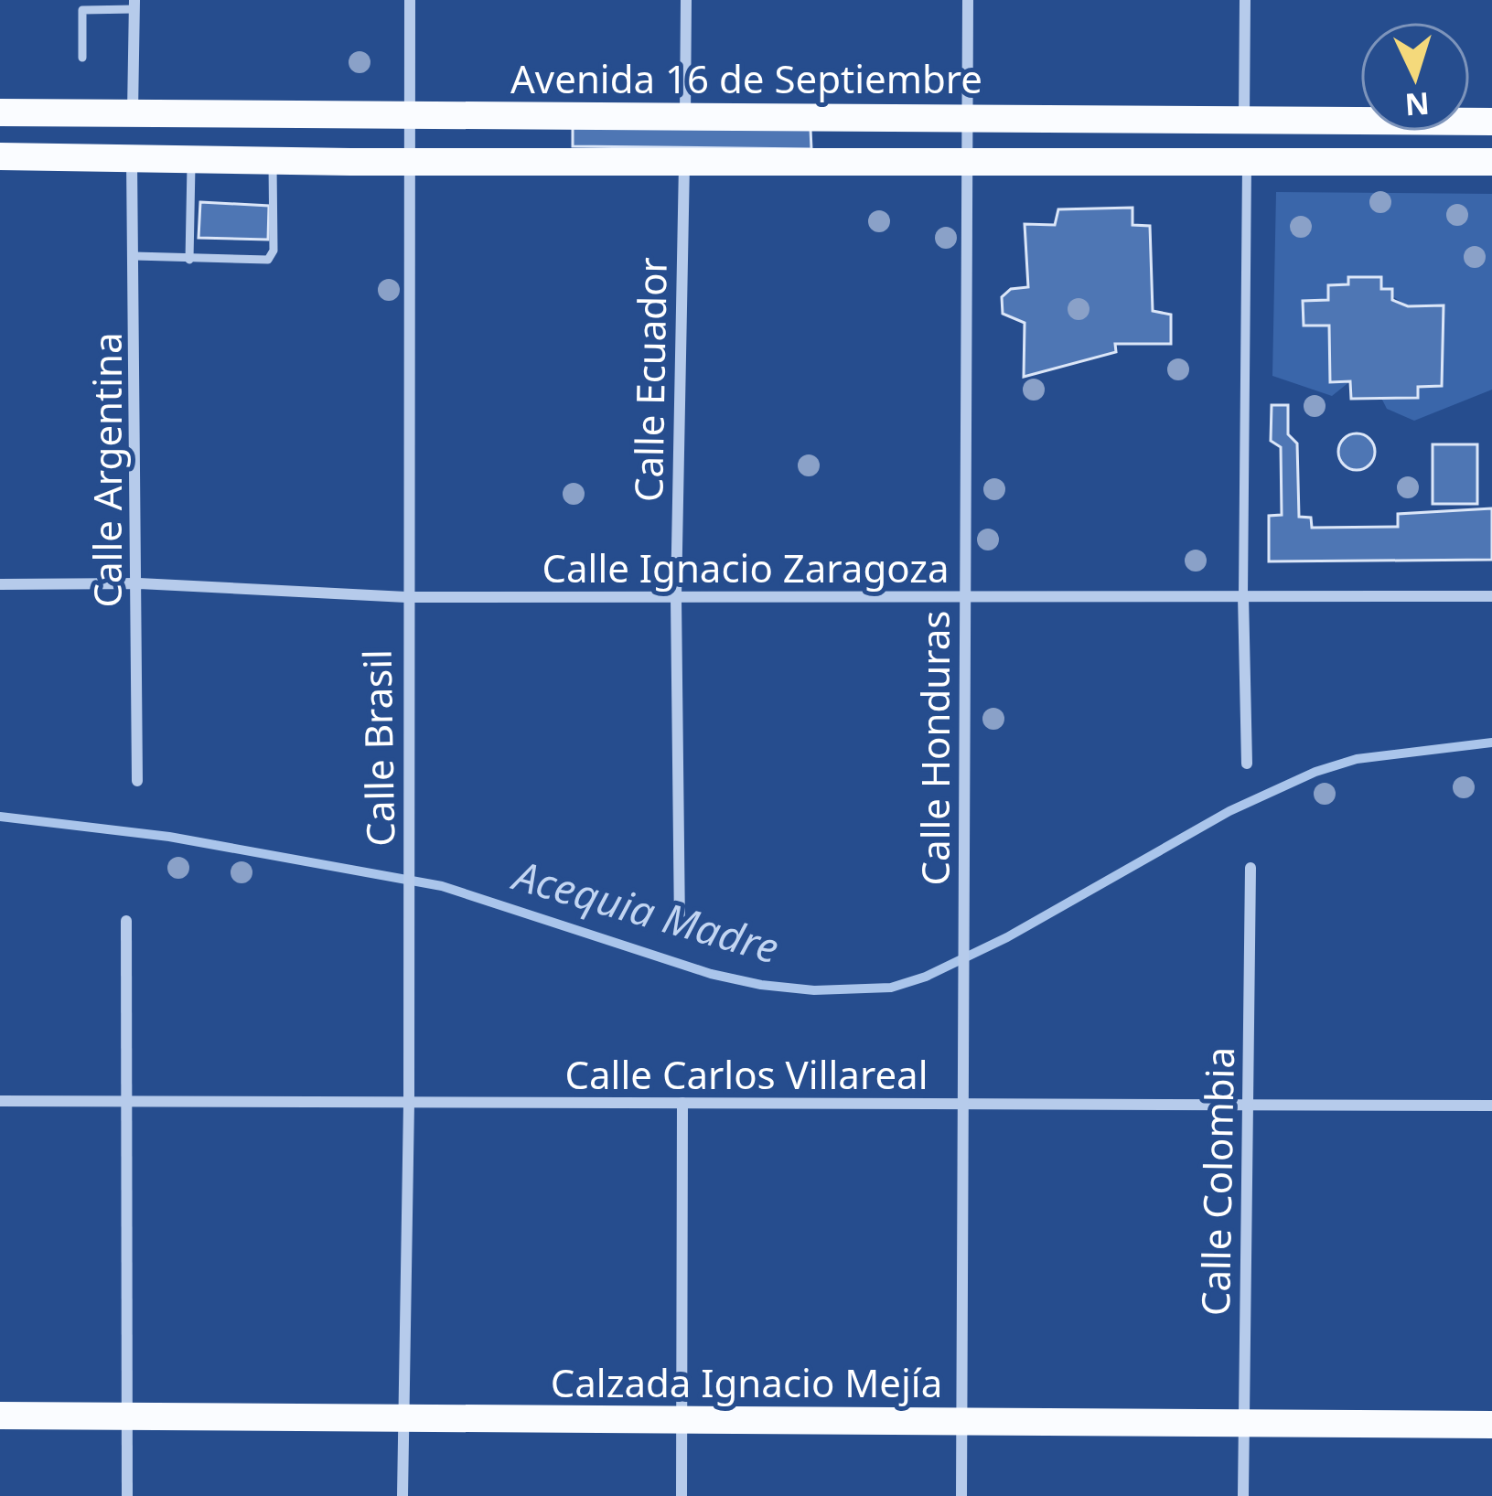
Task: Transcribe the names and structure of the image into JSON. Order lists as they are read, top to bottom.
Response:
{
  "streets": {
    "main road": ["Avenida 16 de Septiembre", "Calzada Ignacio Mejía"],
    "street": [
      "Calle Ecuador",
      "Calle Argentina",
      "Calle Ignacio Zaragoza",
      "Calle Brasil",
      "Calle Honduras",
      "Calle Carlos Villareal",
      "Calle Colombia"
    ]
  },
  "crossings": [
    ["Avenida 16 de Septiembre", "Calle Brasil"],
    ["Avenida 16 de Septiembre", "Calle Honduras"],
    ["Calle Ecuador", "Calle Ignacio Zaragoza"],
    ["Calle Argentina", "Calle Ignacio Zaragoza"],
    ["Calle Ignacio Zaragoza", "Calle Brasil"],
    ["Calle Ignacio Zaragoza", "Calle Honduras"],
    ["Calle Brasil", "Calle Carlos Villareal"],
    ["Calle Brasil", "Calzada Ignacio Mejía"],
    ["Calle Honduras", "Calle Carlos Villareal"],
    ["Calle Honduras", "Calzada Ignacio Mejía"],
    ["Calle Carlos Villareal", "Calle Colombia"],
    ["Calle Colombia", "Calzada Ignacio Mejía"]
  ],
  "water": ["Acequia Madre"],
  "north": "bottom"
}
